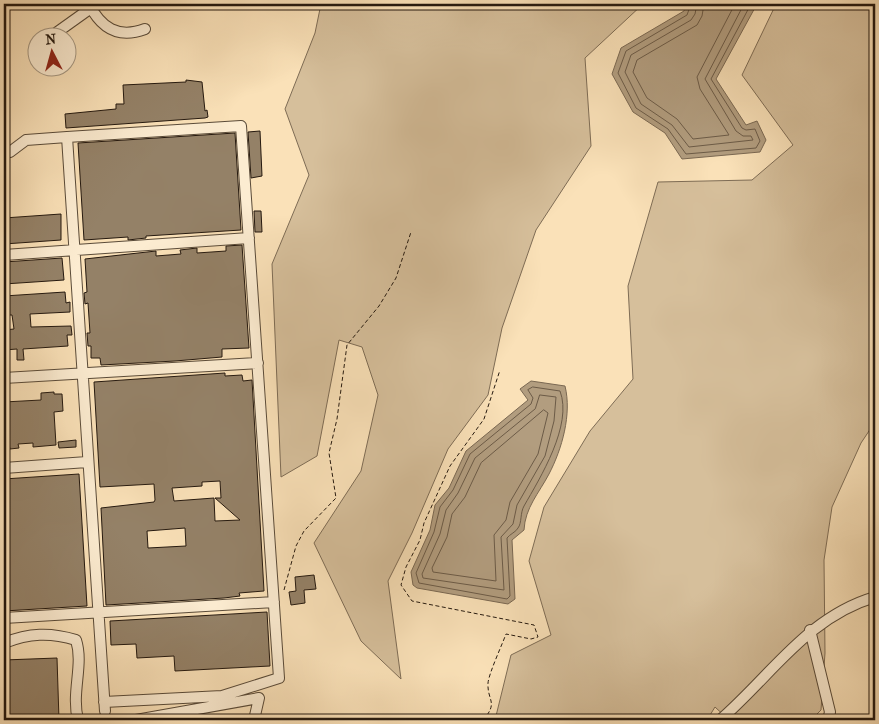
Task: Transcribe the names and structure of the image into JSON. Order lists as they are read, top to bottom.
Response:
{
  "north": "top"
}
